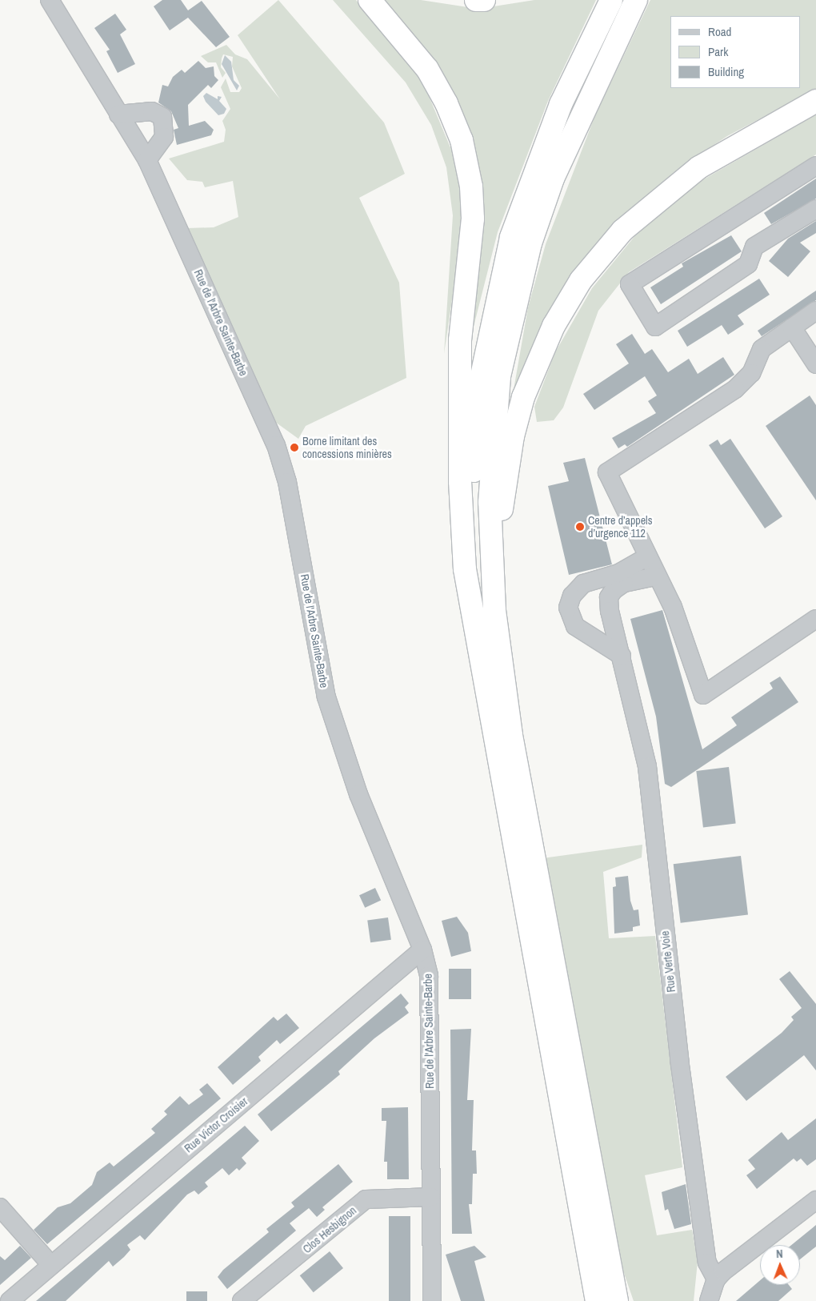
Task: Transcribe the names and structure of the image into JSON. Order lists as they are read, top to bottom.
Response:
{
  "streets": {
    "street": [
      "Rue de l'Arbre Sainte-Barbe",
      "Rue Verte Voie",
      "Rue Victor Croisier",
      "Clos Hesbignon"
    ]
  },
  "crossings": [
    ["Rue de l'Arbre Sainte-Barbe", "Rue Victor Croisier"],
    ["Rue de l'Arbre Sainte-Barbe", "Clos Hesbignon"]
  ],
  "places": ["Borne limitant des concessions minières", "Centre d’appels d’urgence 112"],
  "legend": ["Road", "Park", "Building"],
  "north": "top"
}
